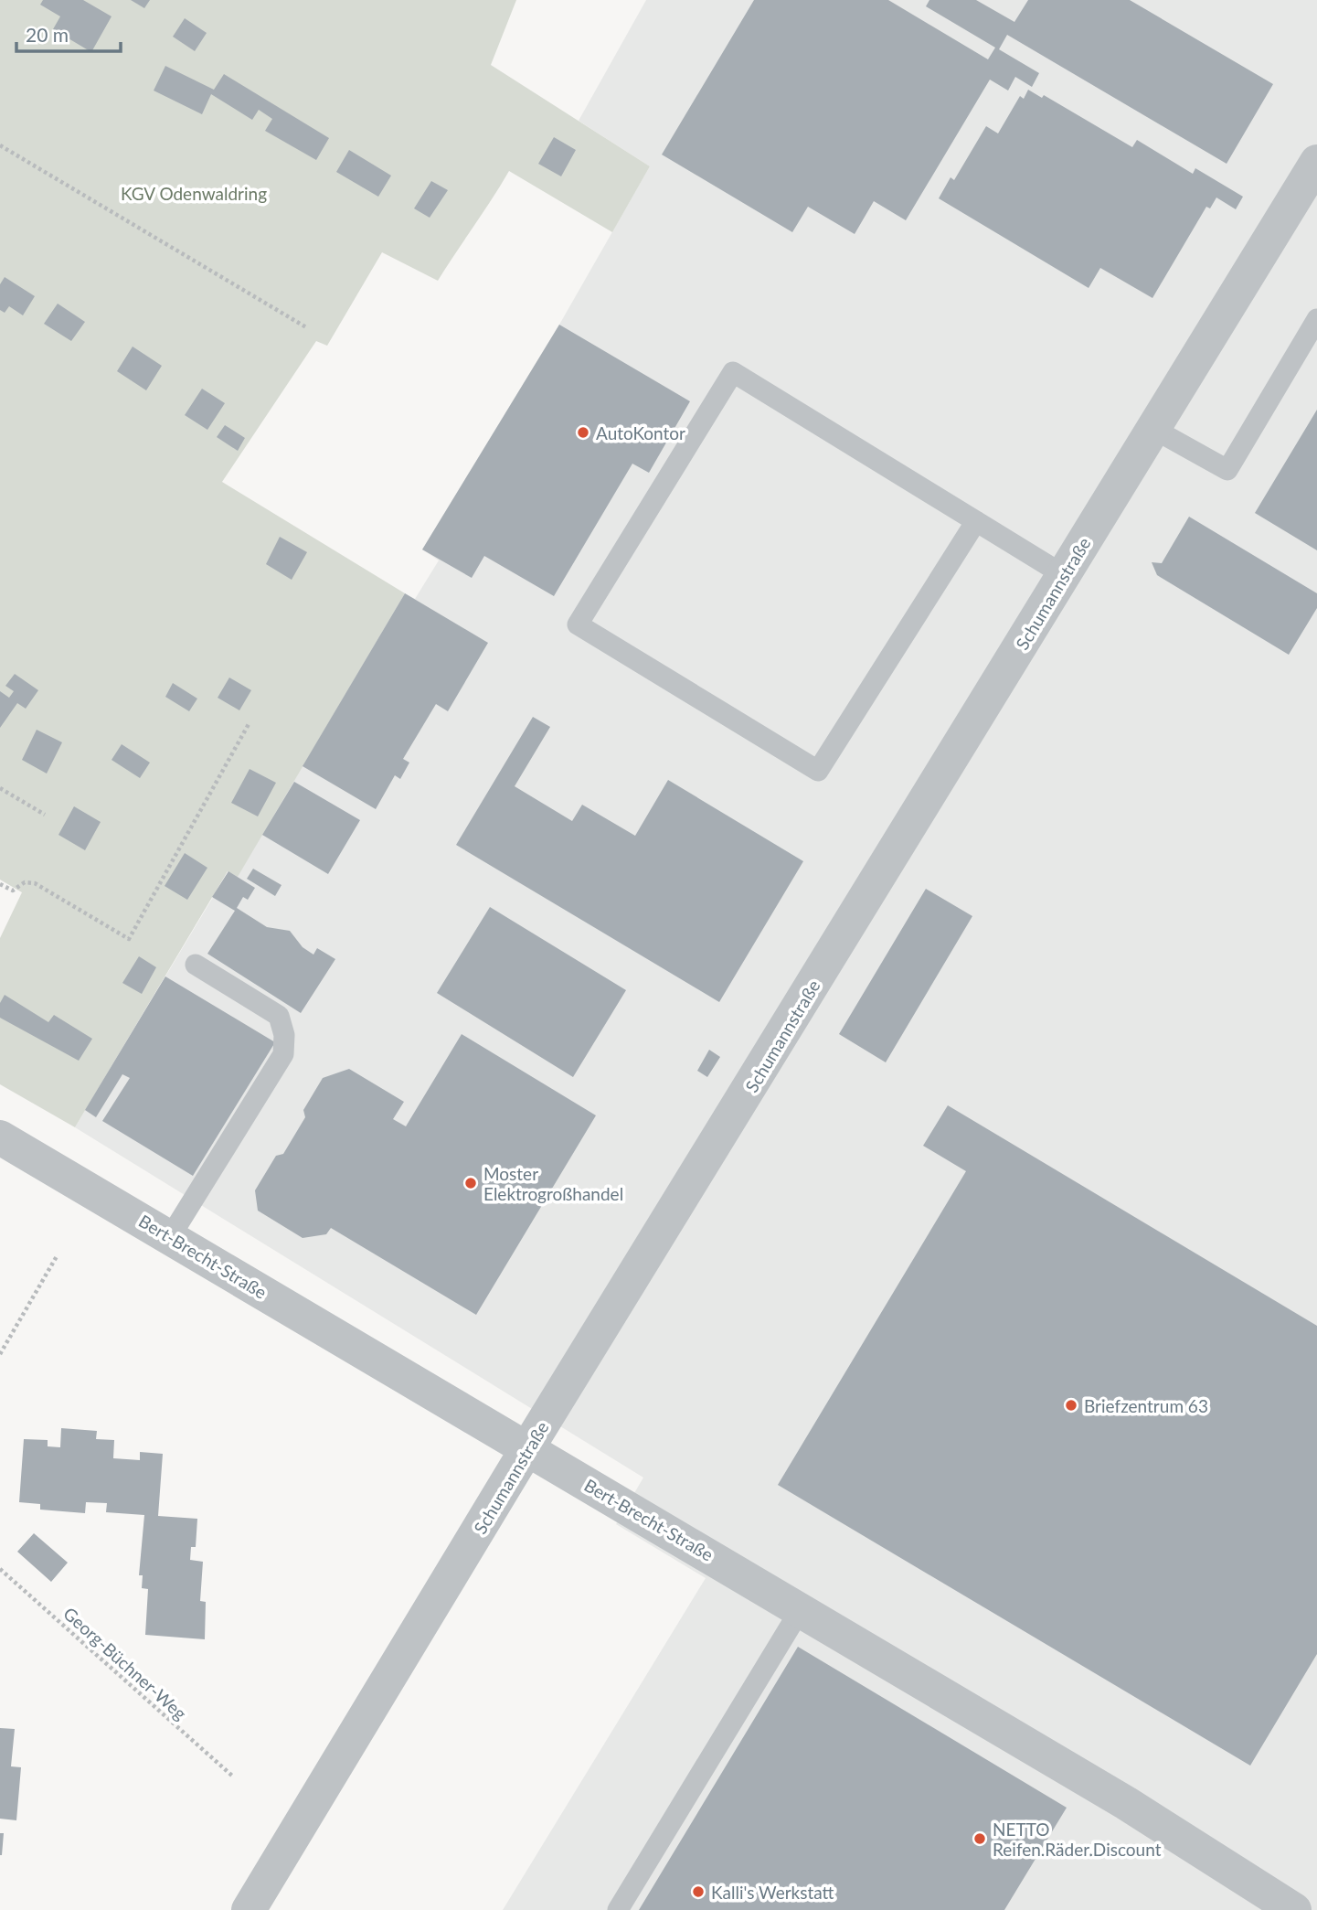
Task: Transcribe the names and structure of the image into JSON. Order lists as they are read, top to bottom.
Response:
{
  "streets": {
    "street": ["Schumannstraße", "Bert-Brecht-Straße"],
    "path": ["Georg-Büchner-Weg"]
  },
  "crossings": [
    ["Schumannstraße", "Bert-Brecht-Straße"]
  ],
  "parks": ["KGV Odenwaldring"],
  "places": [
    "AutoKontor",
    "Moster Elektrogroßhandel",
    "Briefzentrum 63",
    "NETTO Reifen.Räder.Discount",
    "Kalli's Werkstatt"
  ],
  "scale_bar": "20 m"
}
